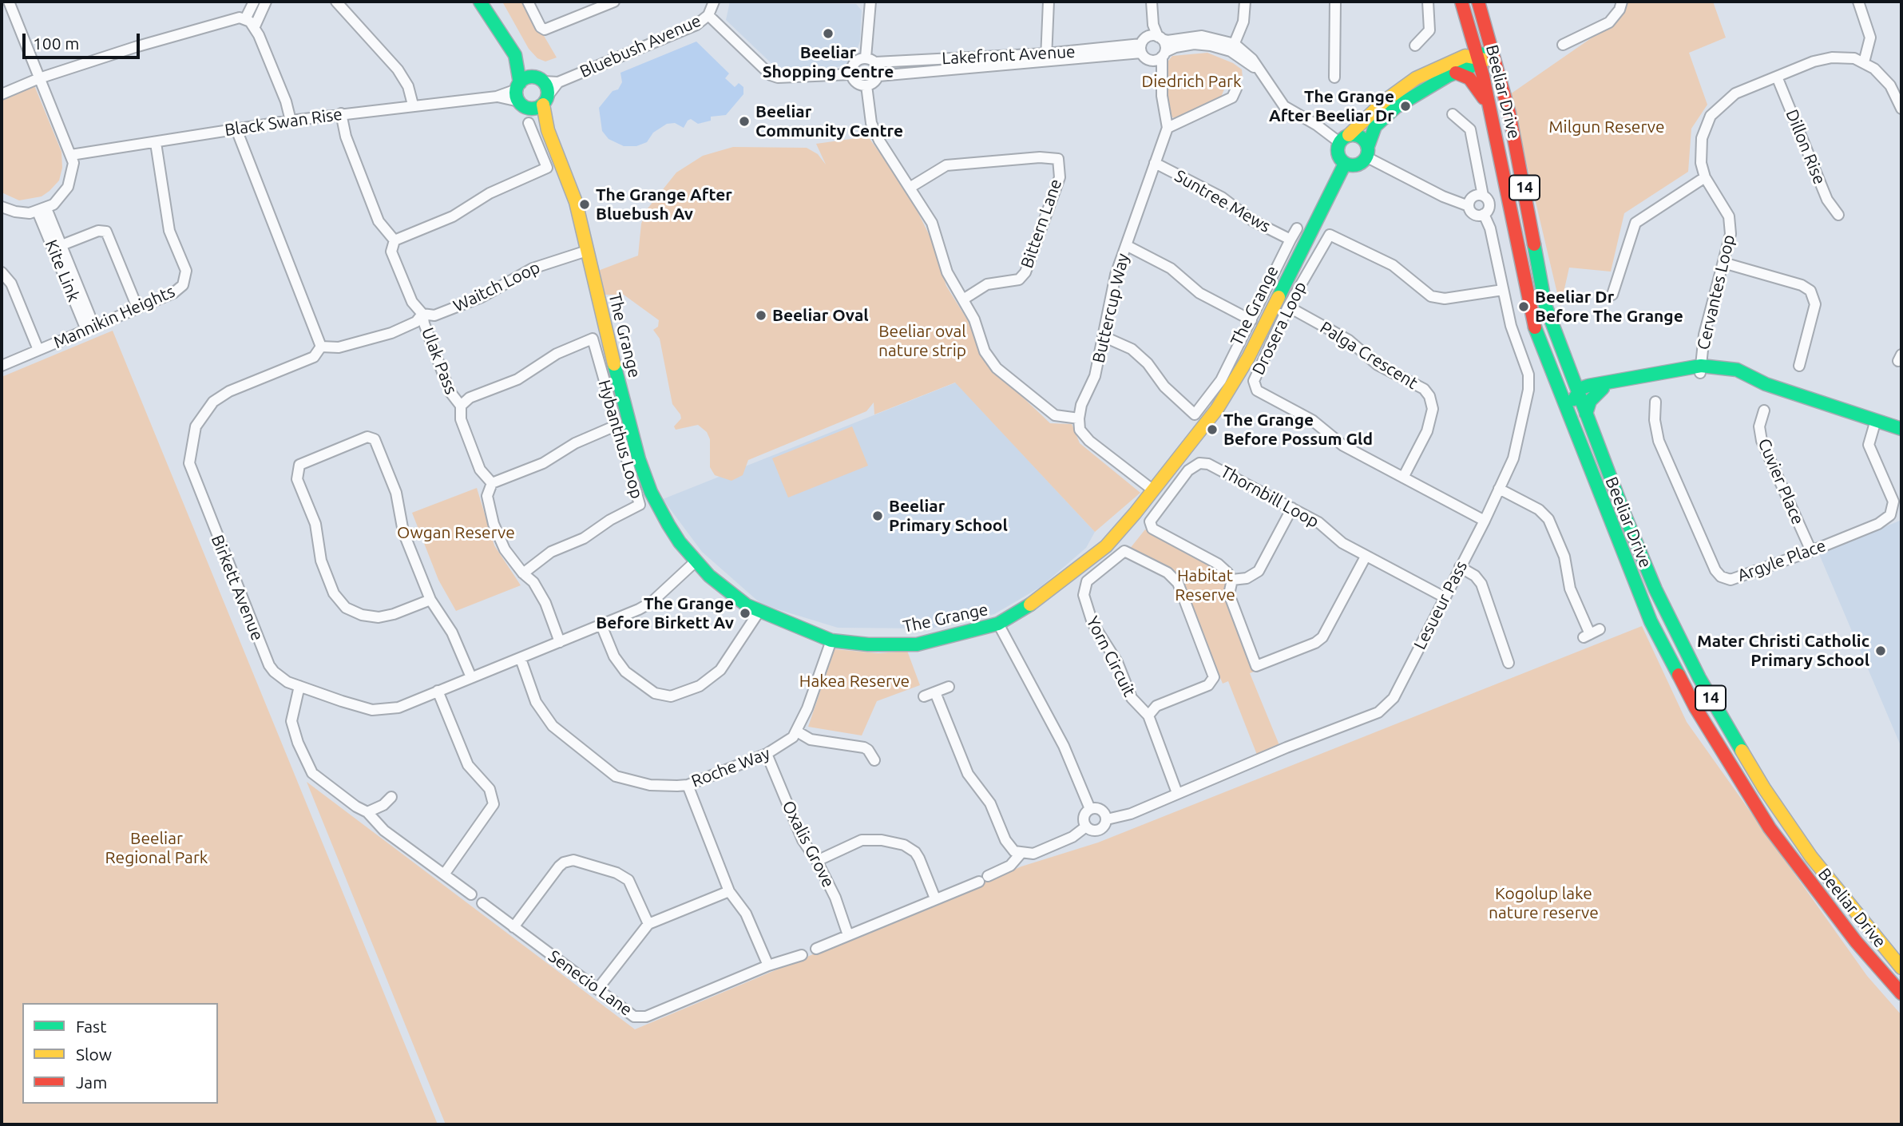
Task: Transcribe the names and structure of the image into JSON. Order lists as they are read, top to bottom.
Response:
{
  "streets": {
    "main road": ["Beeliar Drive", "14", "The Grange"],
    "street": [
      "Bluebush Avenue",
      "Lakefront Avenue",
      "Black Swan Rise",
      "Dillon Rise",
      "Suntree Mews",
      "Bittern Lane",
      "Kite Link",
      "Waitch Loop",
      "Cervantes Loop",
      "Buttercup Way",
      "Mannikin Heights",
      "Drosera Loop",
      "Palga Crescent",
      "Ulak Pass",
      "Hybanthus Loop",
      "Cuvier Place",
      "Thornbill Loop",
      "Argyle Place",
      "Birkett Avenue",
      "Lesueur Pass",
      "Yorn Circuit",
      "Roche Way",
      "Oxalis Grove",
      "Senecio Lane"
    ]
  },
  "crossings": [
    ["Bluebush Avenue", "The Grange"],
    ["Lakefront Avenue", "Buttercup Way"],
    ["Black Swan Rise", "The Grange"],
    ["Black Swan Rise", "Mannikin Heights"],
    ["Dillon Rise", "Cervantes Loop"],
    ["Suntree Mews", "Buttercup Way"],
    ["Kite Link", "Mannikin Heights"],
    ["Waitch Loop", "The Grange"],
    ["Waitch Loop", "Ulak Pass"],
    ["The Grange", "Birkett Avenue"],
    ["The Grange", "Roche Way"],
    ["Drosera Loop", "Palga Crescent"],
    ["Drosera Loop", "Lesueur Pass"],
    ["Ulak Pass", "Hybanthus Loop"],
    ["Cuvier Place", "Argyle Place"],
    ["Thornbill Loop", "Lesueur Pass"],
    ["Birkett Avenue", "Roche Way"],
    ["Lesueur Pass", "Yorn Circuit"],
    ["Roche Way", "Oxalis Grove"]
  ],
  "parks": [
    "Diedrich Park",
    "Milgun Reserve",
    "Beeliar oval nature strip",
    "Owgan Reserve",
    "Habitat Reserve",
    "Hakea Reserve",
    "Beeliar Regional Park",
    "Kogolup lake nature reserve"
  ],
  "places": [
    "Beeliar Shopping Centre",
    "The Grange After Beeliar Dr",
    "Beeliar Community Centre",
    "The Grange After Bluebush Av",
    "Beeliar Dr Before The Grange",
    "Beeliar Oval",
    "The Grange Before Possum Gld",
    "Beeliar Primary School",
    "The Grange Before Birkett Av",
    "Mater Christi Catholic Primary School"
  ],
  "legend": ["Fast", "Slow", "Jam"],
  "scale_bar": "100 m"
}
